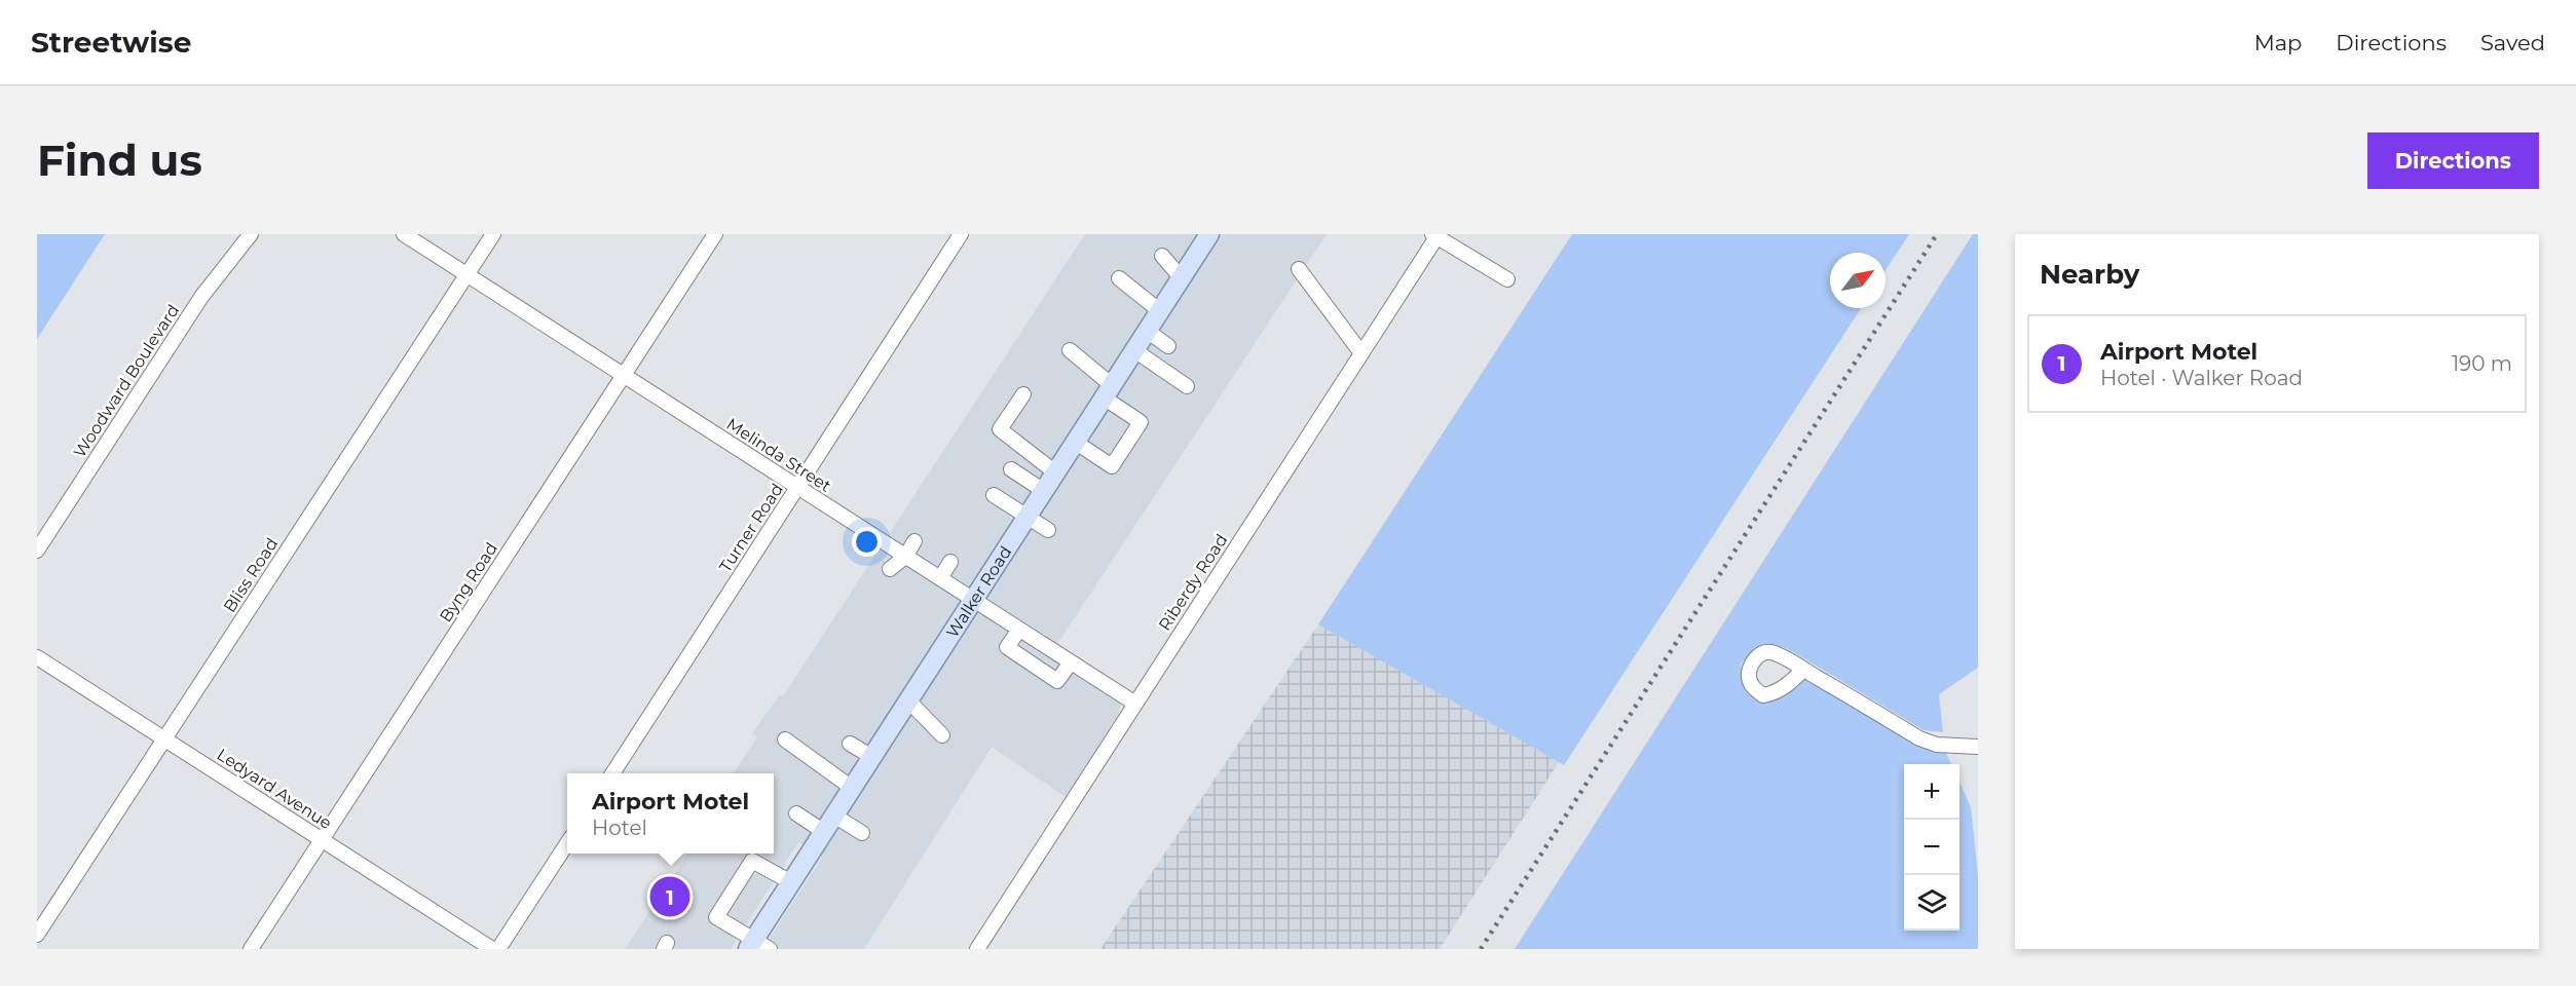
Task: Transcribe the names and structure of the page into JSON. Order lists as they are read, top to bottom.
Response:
{
  "streets": {
    "main road": ["Walker Road"],
    "street": [
      "Woodward Boulevard",
      "Melinda Street",
      "Turner Road",
      "Bliss Road",
      "Byng Road",
      "Riberdy Road",
      "Ledyard Avenue"
    ]
  },
  "crossings": [
    ["Melinda Street", "Turner Road"],
    ["Melinda Street", "Bliss Road"],
    ["Melinda Street", "Byng Road"],
    ["Melinda Street", "Riberdy Road"],
    ["Melinda Street", "Walker Road"],
    ["Bliss Road", "Ledyard Avenue"],
    ["Byng Road", "Ledyard Avenue"]
  ],
  "north": "top right",
  "page": {
    "header": "Streetwise",
    "nav": ["Map", "Directions", "Saved"],
    "buttons": "Directions",
    "title": "Find us",
    "heading": "Nearby",
    "list": [
      {
        "mark": "1",
        "name": "Airport Motel",
        "note": "Hotel · Walker Road",
        "value": "190 m"
      }
    ],
    "map_buttons": ["+", "−"],
    "popup": ["Airport Motel", "Hotel"],
    "pins": "1"
  }
}
